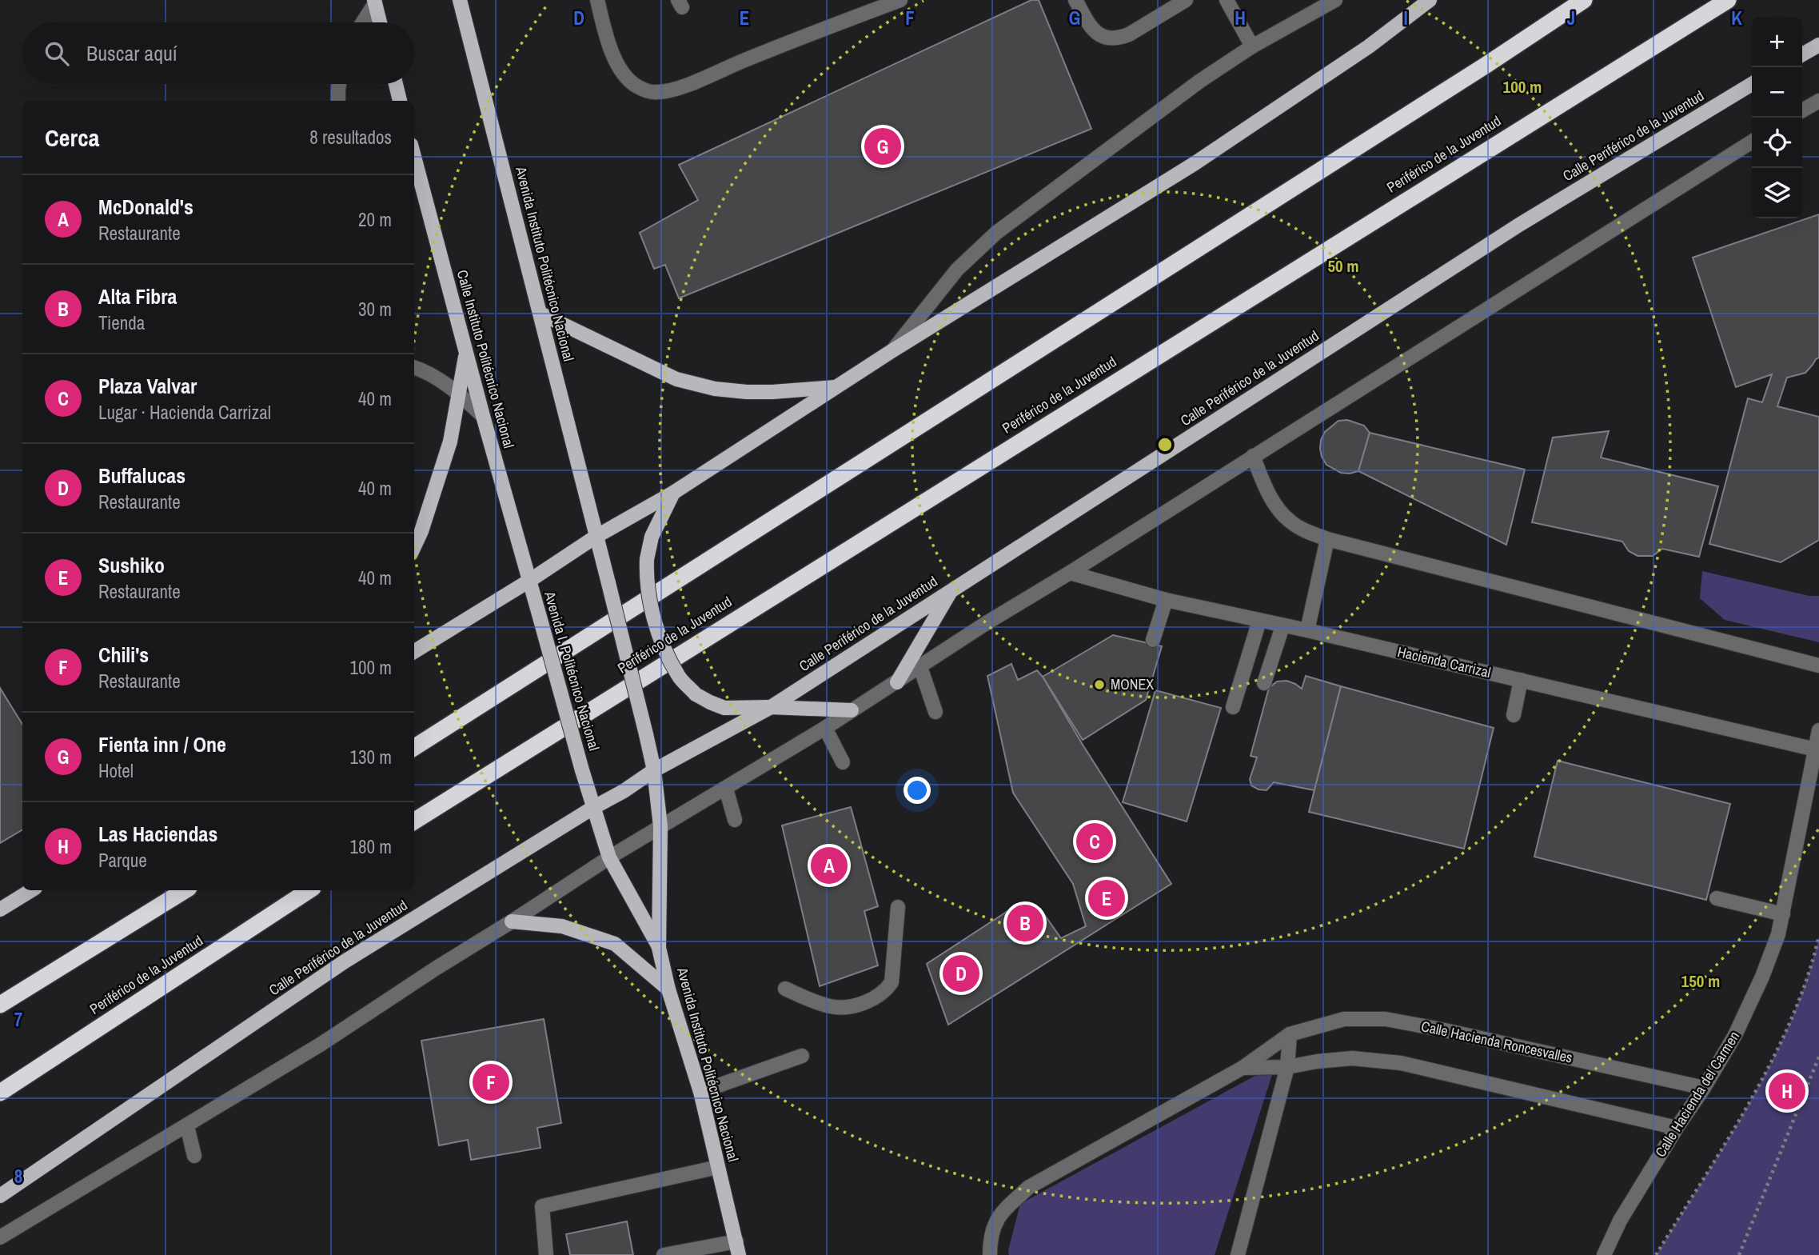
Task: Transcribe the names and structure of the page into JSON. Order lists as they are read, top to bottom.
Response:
{
  "streets": {
    "highway": ["Periférico de la Juventud"],
    "main road": [
      "Calle Periférico de la Juventud",
      "Avenida Instituto Politécnico Nacional",
      "Calle Instituto Politécnico Nacional",
      "Avenida I. Politécnico Nacional"
    ],
    "street": ["Hacienda Carrizal", "Calle Hacienda Roncesvalles", "Calle Hacienda del Carmen"]
  },
  "crossings": [
    ["Calle Periférico de la Juventud", "Avenida Instituto Politécnico Nacional"],
    ["Calle Periférico de la Juventud", "Avenida I. Politécnico Nacional"],
    ["Avenida Instituto Politécnico Nacional", "Avenida I. Politécnico Nacional"],
    ["Calle Instituto Politécnico Nacional", "Avenida I. Politécnico Nacional"],
    ["Hacienda Carrizal", "Calle Hacienda del Carmen"],
    ["Calle Hacienda Roncesvalles", "Calle Hacienda del Carmen"]
  ],
  "places": ["MONEX"],
  "page": {
    "map_buttons": ["+", "−"],
    "search": "Buscar aquí",
    "heading": ["Cerca", "8 resultados"],
    "pins": [
      "G",
      "C",
      "A",
      "E",
      "B",
      "D",
      "F",
      "H"
    ],
    "list": [
      {
        "mark": "A",
        "name": "McDonald's",
        "note": "Restaurante",
        "value": "20 m"
      },
      {
        "mark": "B",
        "name": "Alta Fibra",
        "note": "Tienda",
        "value": "30 m"
      },
      {
        "mark": "C",
        "name": "Plaza Valvar",
        "note": "Lugar · Hacienda Carrizal",
        "value": "40 m"
      },
      {
        "mark": "D",
        "name": "Buffalucas",
        "note": "Restaurante",
        "value": "40 m"
      },
      {
        "mark": "E",
        "name": "Sushiko",
        "note": "Restaurante",
        "value": "40 m"
      },
      {
        "mark": "F",
        "name": "Chili's",
        "note": "Restaurante",
        "value": "100 m"
      },
      {
        "mark": "G",
        "name": "Fienta inn / One",
        "note": "Hotel",
        "value": "130 m"
      },
      {
        "mark": "H",
        "name": "Las Haciendas",
        "note": "Parque",
        "value": "180 m"
      }
    ]
  },
  "grid": {
    "columns": [
      "D",
      "E",
      "F",
      "G",
      "H",
      "I",
      "J",
      "K"
    ],
    "rows": ["7", "8"]
  },
  "rings": ["100 m", "50 m", "150 m"]
}
